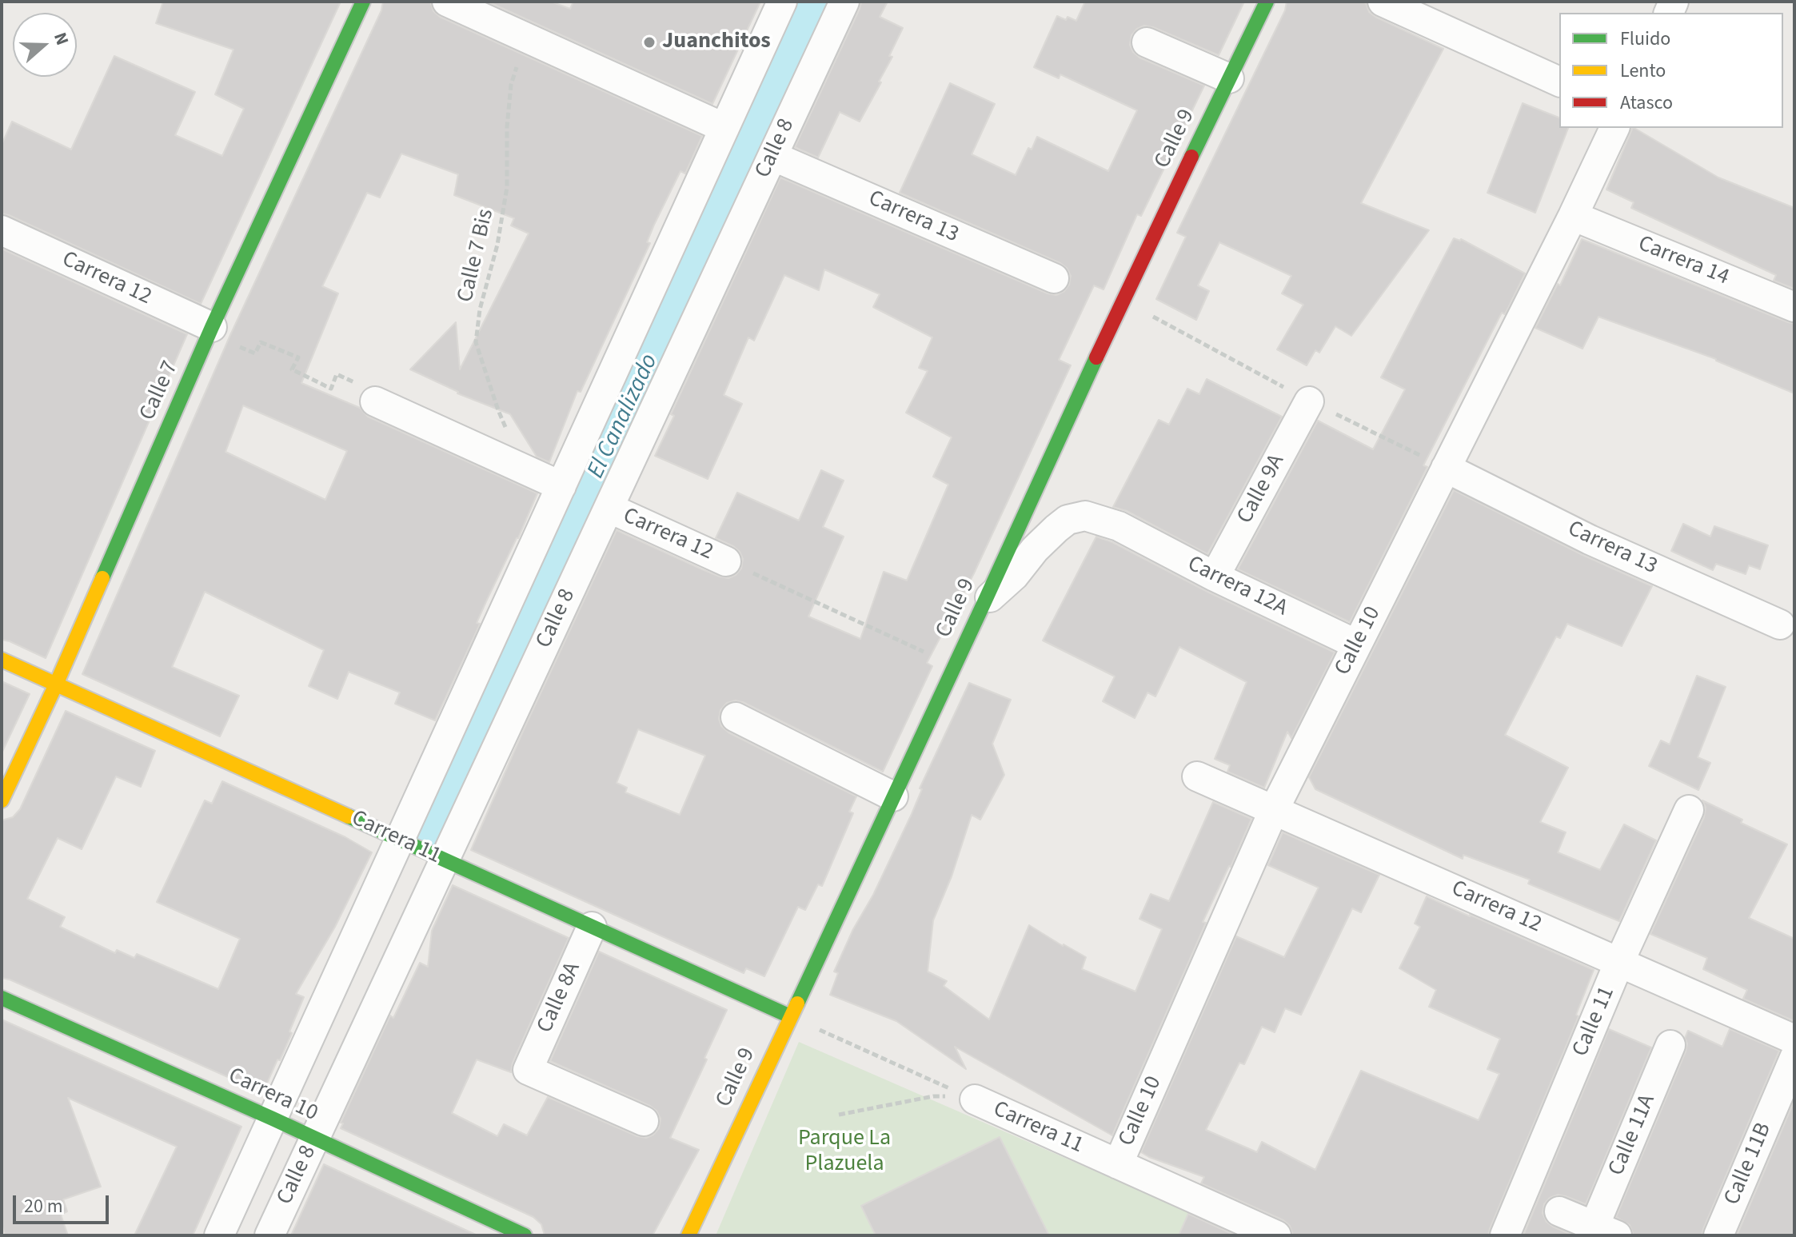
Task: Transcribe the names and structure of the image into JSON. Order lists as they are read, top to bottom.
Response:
{
  "streets": {
    "street": [
      "Calle 9",
      "Calle 8",
      "Carrera 13",
      "Carrera 14",
      "Carrera 12",
      "Calle 7",
      "Calle 9A",
      "Carrera 12A",
      "Calle 10",
      "Carrera 11",
      "Calle 8A",
      "Calle 11",
      "Carrera 10",
      "Calle 11A",
      "Calle 11B"
    ],
    "path": ["Calle 7 Bis"]
  },
  "crossings": [
    ["Calle 9", "Carrera 12A"],
    ["Calle 9", "Carrera 11"],
    ["Calle 8", "Carrera 13"],
    ["Calle 8", "Carrera 12"],
    ["Calle 8", "Carrera 11"],
    ["Calle 8", "Carrera 10"],
    ["Carrera 13", "Calle 10"],
    ["Carrera 14", "Calle 10"],
    ["Carrera 12", "Calle 7"],
    ["Carrera 12", "Calle 10"],
    ["Carrera 12", "Calle 11"],
    ["Calle 7", "Carrera 11"],
    ["Calle 9A", "Carrera 12A"],
    ["Carrera 12A", "Calle 10"],
    ["Calle 10", "Carrera 11"],
    ["Carrera 11", "Calle 8A"]
  ],
  "water": ["El Canalizado"],
  "parks": ["Parque La Plazuela"],
  "places": ["Juanchitos"],
  "legend": ["Fluido", "Lento", "Atasco"],
  "scale_bar": "20 m",
  "north": "right"
}
